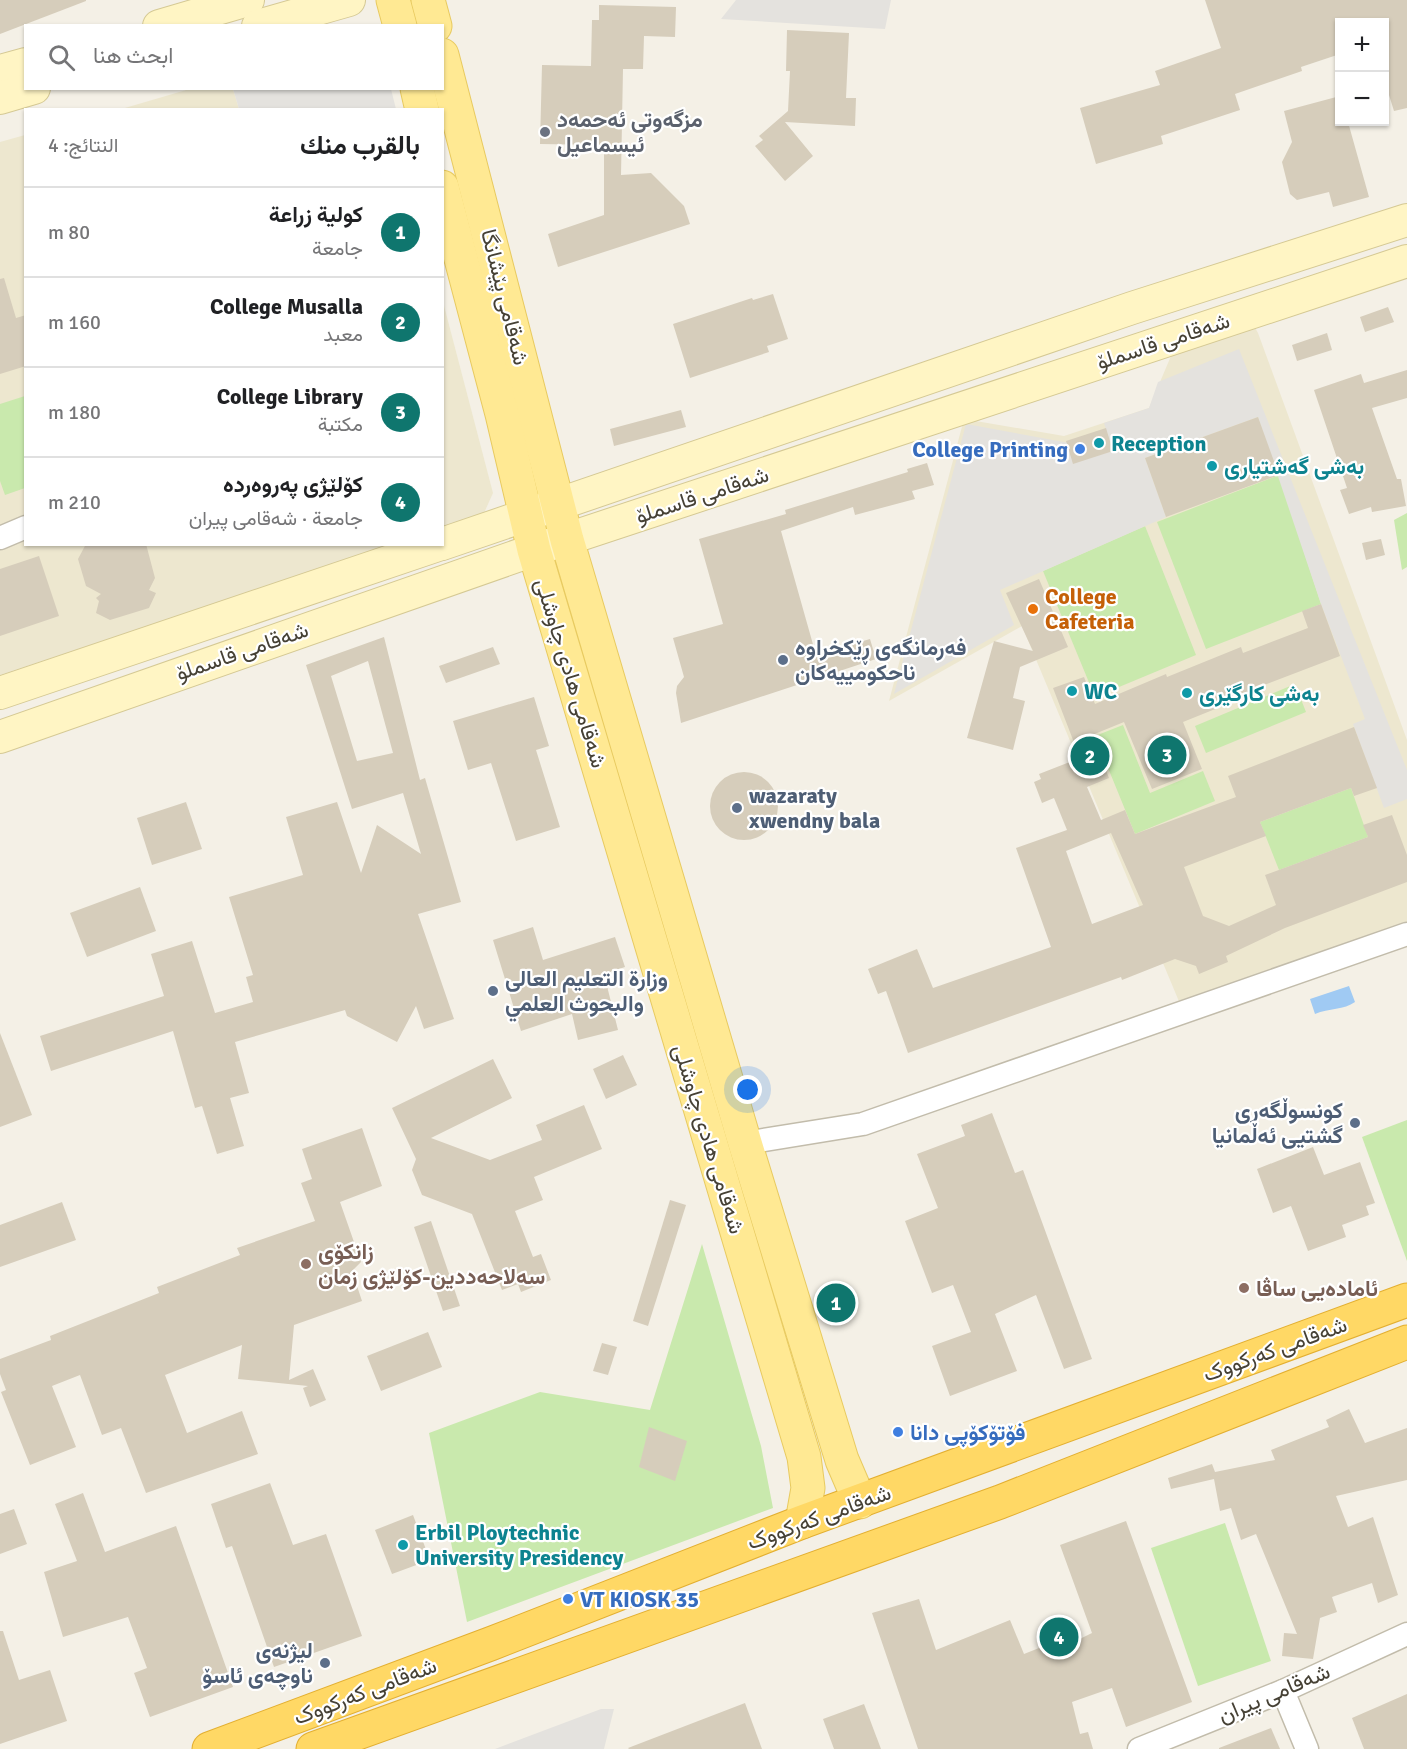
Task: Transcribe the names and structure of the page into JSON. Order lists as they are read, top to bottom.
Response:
{
  "streets": {
    "highway": ["شەقامی کەرکووک"],
    "main road": ["شەقامی پێشانگا", "شەقامی قاسملۆ", "شەقامی هادی چاوشلی"],
    "street": ["شەقامی پیران"]
  },
  "crossings": [
    ["شەقامی پێشانگا", "شەقامی قاسملۆ"],
    ["شەقامی پێشانگا", "شەقامی هادی چاوشلی"],
    ["شەقامی قاسملۆ", "شەقامی هادی چاوشلی"],
    ["شەقامی هادی چاوشلی", "شەقامی کەرکووک"]
  ],
  "places": [
    "مزگەوتی ئەحمەد ئیسماعیل",
    "Reception",
    "College Printing",
    "بەشی گەشتیاری",
    "College Cafeteria",
    "فەرمانگەی ڕێکخراوە ناحکومییەکان",
    "WC",
    "بەشی کارگێری",
    "wazaraty xwendny bala",
    "وزارة التعليم العالى والبحوث العلمي",
    "کونسوڵگەری گشتیی ئەڵمانیا",
    "زانکۆی سەلاحەددین-کۆلێژی زمان",
    "ئامادەیی ساڤا",
    "فۆتۆکۆپی دانا",
    "Erbil Ploytechnic University Presidency",
    "VT KIOSK 35",
    "لیژنەی ناوچەی ئاسۆ"
  ],
  "page": {
    "map_buttons": ["+", "−"],
    "search": "ابحث هنا",
    "heading": ["بالقرب منك", "النتائج: 4"],
    "list": [
      {
        "mark": "1",
        "name": "كولية زراعة",
        "note": "جامعة",
        "value": "80 m"
      },
      {
        "mark": "2",
        "name": "College Musalla",
        "note": "معبد",
        "value": "160 m"
      },
      {
        "mark": "3",
        "name": "College Library",
        "note": "مكتبة",
        "value": "180 m"
      },
      {
        "mark": "4",
        "name": "کۆلێژی پەروەردە",
        "note": "جامعة · شەقامی پیران",
        "value": "210 m"
      }
    ],
    "pins": [
      "3",
      "2",
      "1",
      "4"
    ]
  }
}
